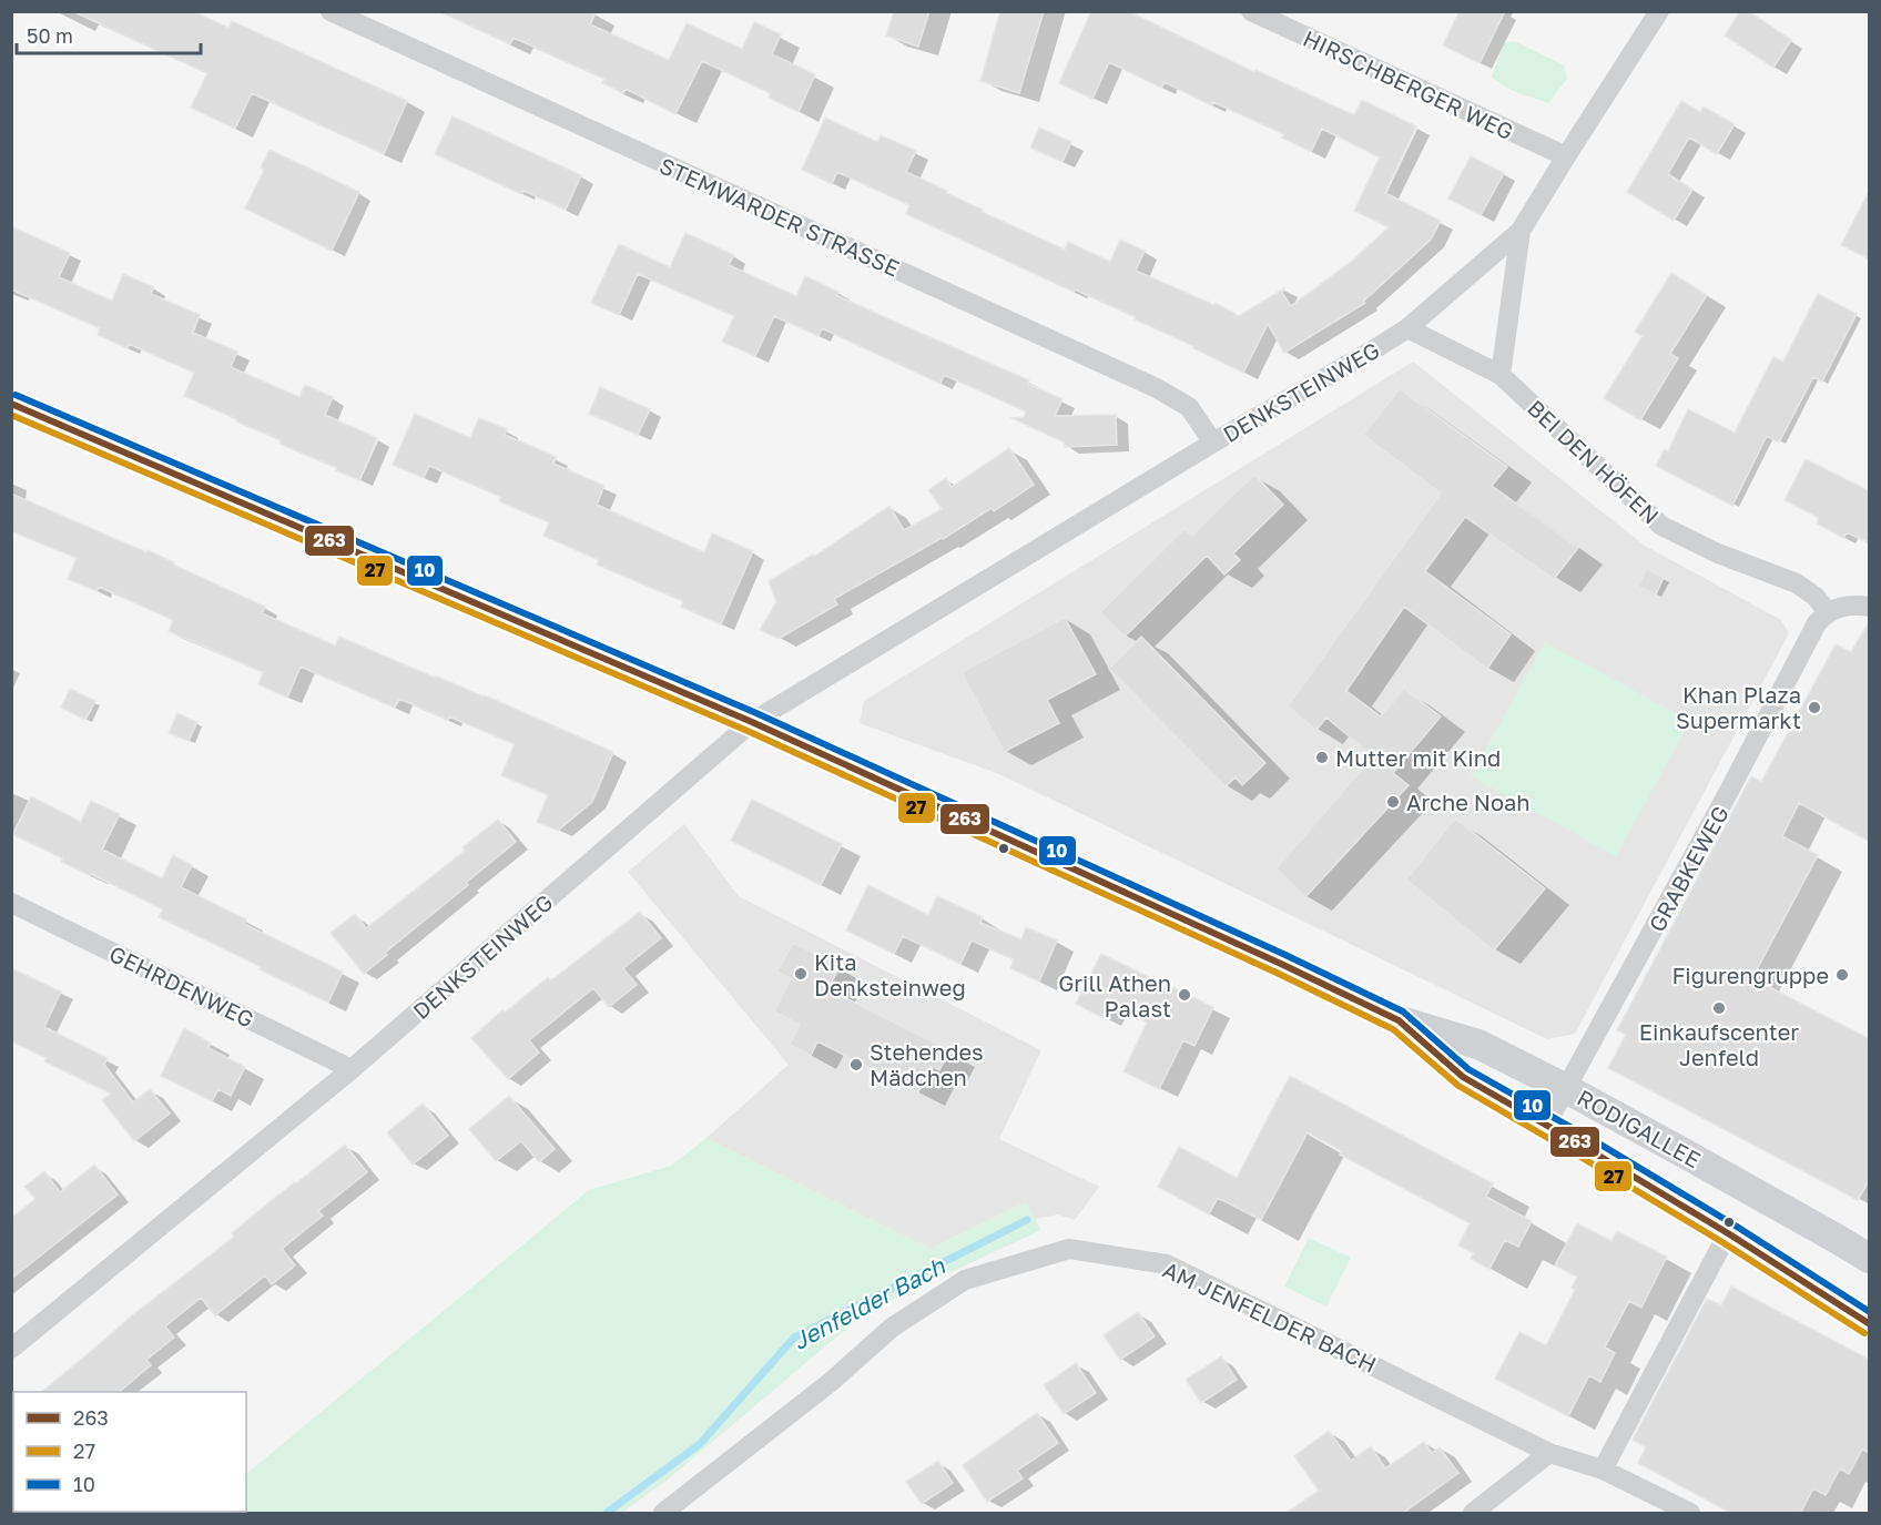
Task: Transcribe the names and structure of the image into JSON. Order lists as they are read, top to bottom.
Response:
{
  "streets": {
    "main road": ["RODIGALLEE"],
    "street": [
      "HIRSCHBERGER WEG",
      "STEMWARDER STRASSE",
      "DENKSTEINWEG",
      "BEI DEN HÖFEN",
      "GRABKEWEG",
      "GEHRDENWEG",
      "AM JENFELDER BACH"
    ]
  },
  "crossings": [
    ["HIRSCHBERGER WEG", "DENKSTEINWEG"],
    ["STEMWARDER STRASSE", "DENKSTEINWEG"],
    ["DENKSTEINWEG", "BEI DEN HÖFEN"],
    ["DENKSTEINWEG", "GEHRDENWEG"],
    ["DENKSTEINWEG", "RODIGALLEE"],
    ["BEI DEN HÖFEN", "GRABKEWEG"],
    ["GRABKEWEG", "RODIGALLEE"]
  ],
  "water": ["Jenfelder Bach"],
  "places": [
    "Khan Plaza Supermarkt",
    "Mutter mit Kind",
    "Arche Noah",
    "Kita Denksteinweg",
    "Figurengruppe",
    "Grill Athen Palast",
    "Einkaufscenter Jenfeld",
    "Stehendes Mädchen"
  ],
  "lines": ["transit line 10", "transit line 263", "transit line 27"],
  "legend": ["263", "27", "10"],
  "scale_bar": "50 m"
}
